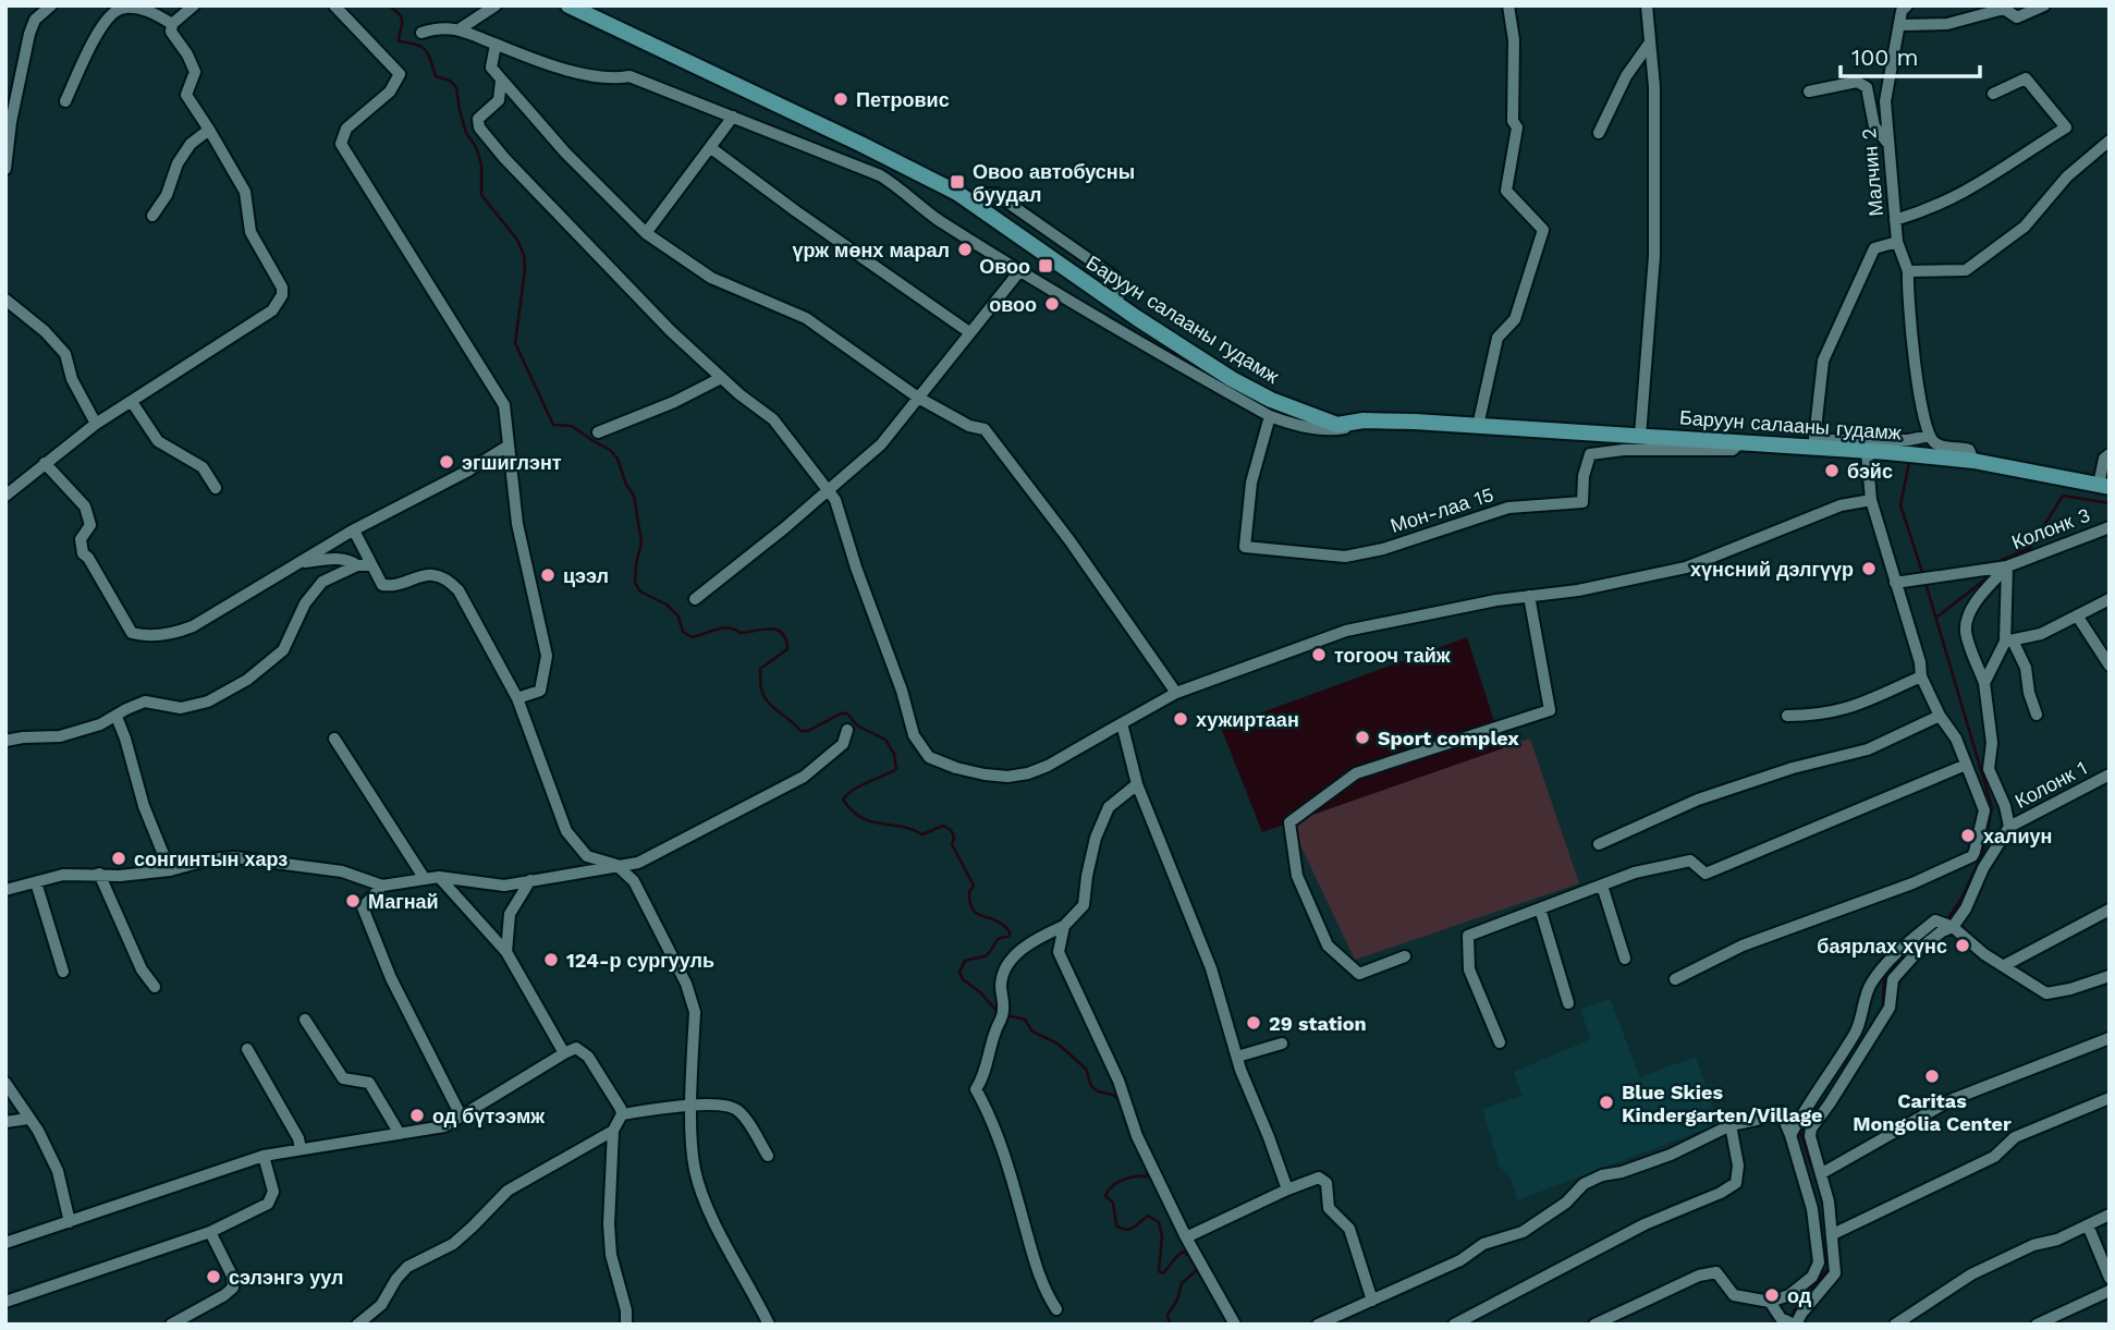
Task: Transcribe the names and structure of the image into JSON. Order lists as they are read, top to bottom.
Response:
{
  "streets": {
    "main road": ["Баруун салааны гудамж"],
    "street": [
      "Малчин 2",
      "Мон-лаа 15",
      "Колонк 3",
      "Колонк 1"
    ]
  },
  "crossings": [
    ["Малчин 2", "Баруун салааны гудамж"],
    ["Баруун салааны гудамж", "Мон-лаа 15"]
  ],
  "places": {
    "other": [
      "Петровис",
      "үрж мөнх марал",
      "овоо",
      "эгшиглэнт",
      "бэйс",
      "хүнсний дэлгүүр",
      "цээл",
      "тогооч тайж",
      "хужиртаан",
      "Sport complex",
      "халиун",
      "сонгинтын харз",
      "Магнай",
      "баярлах хүнс",
      "124-р сургууль",
      "29 station",
      "Caritas Mongolia Center",
      "Blue Skies Kindergarten/Village",
      "од бүтээмж",
      "сэлэнгэ уул",
      "од"
    ],
    "transit": ["Овоо автобусны буудал", "Овоо"]
  },
  "scale_bar": "100 m"
}
